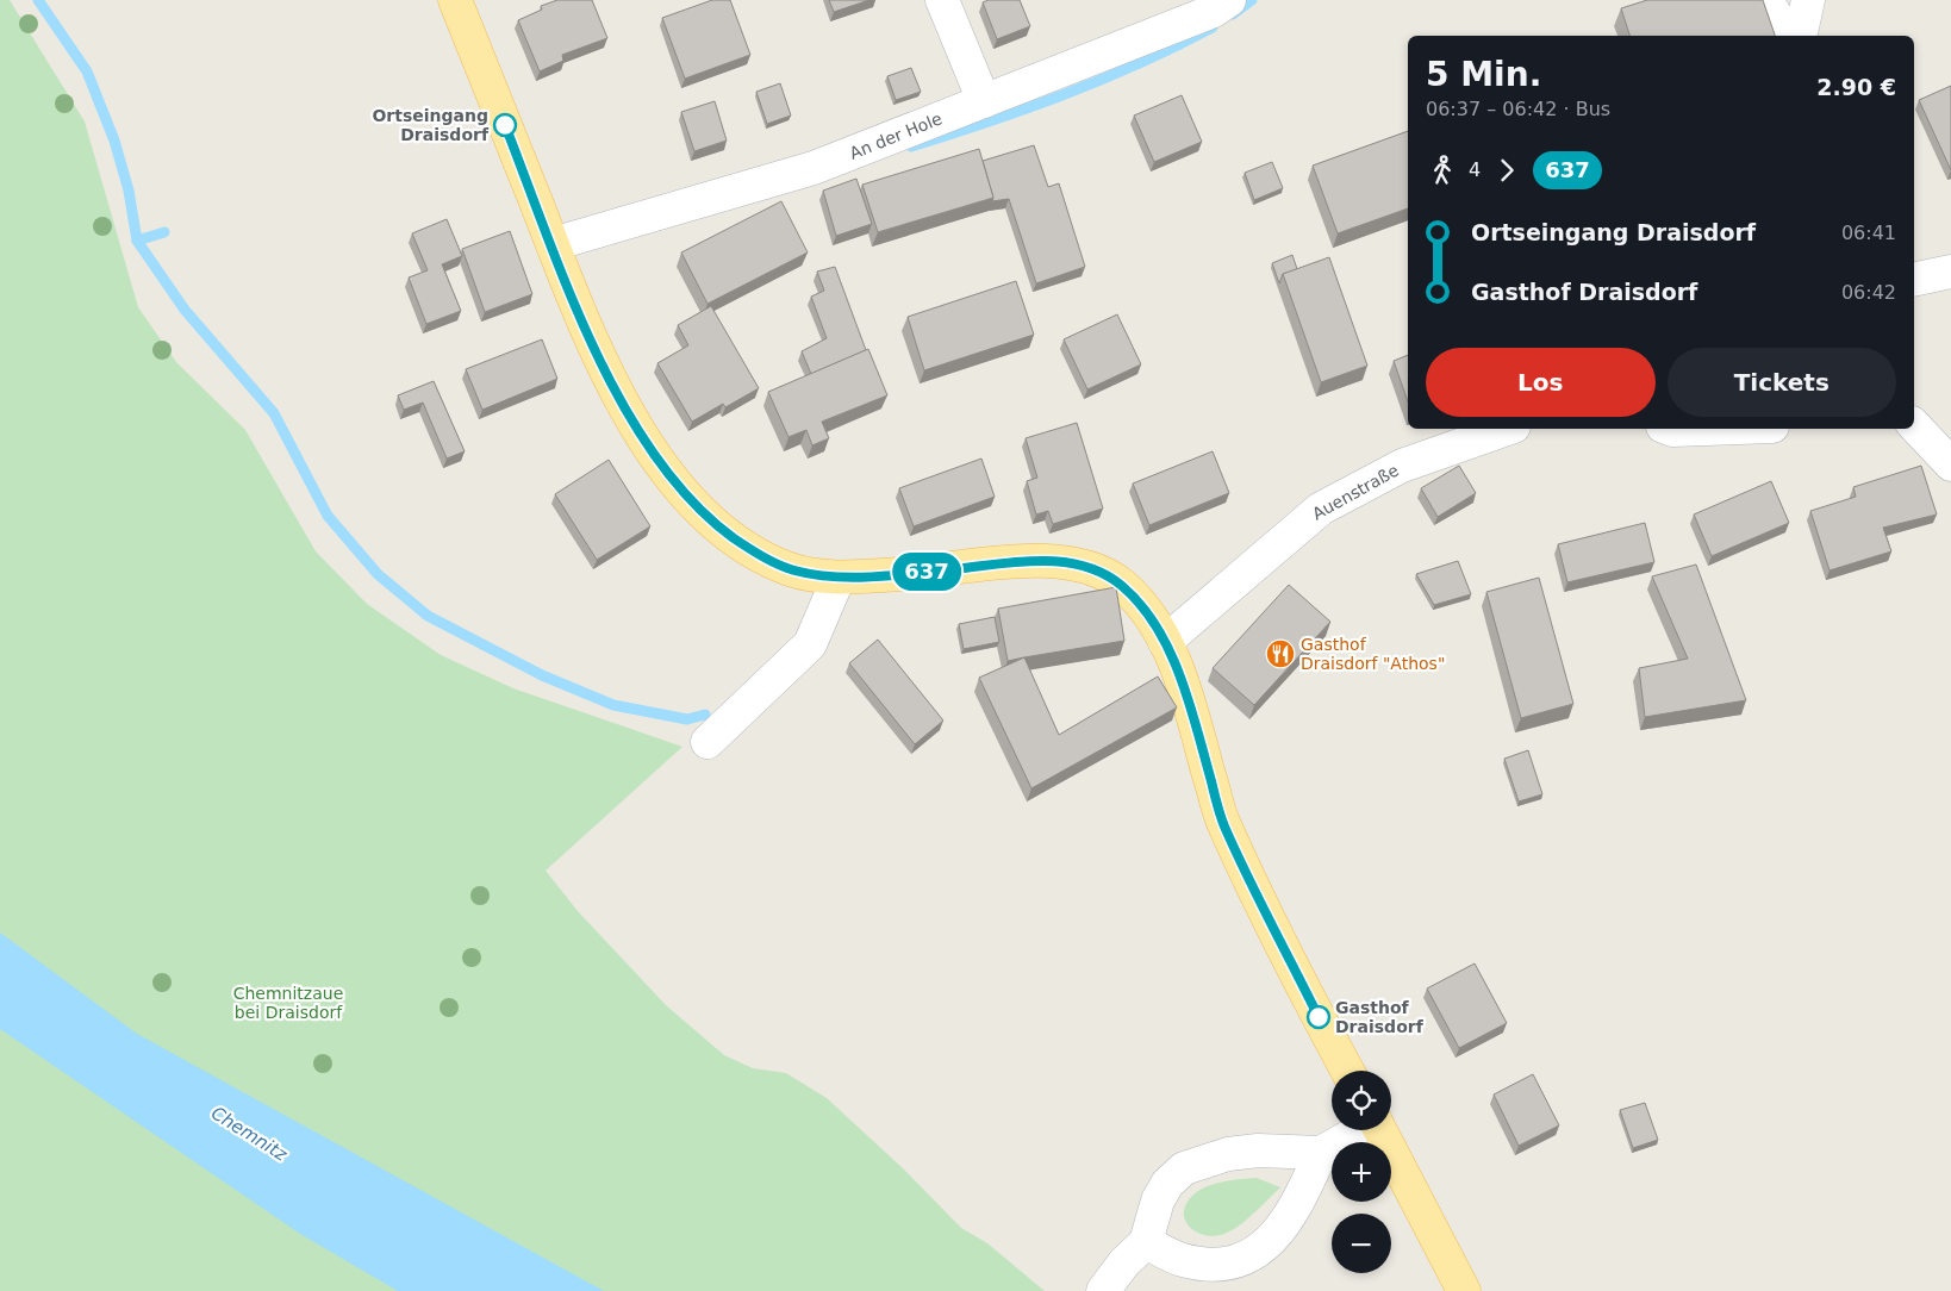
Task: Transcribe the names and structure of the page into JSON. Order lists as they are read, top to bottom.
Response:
{
  "streets": {
    "street": ["An der Hole", "Auenstraße"]
  },
  "water": ["Chemnitz"],
  "parks": ["Chemnitzaue bei Draisdorf"],
  "places": {
    "other": ["Ortseingang Draisdorf", "Gasthof Draisdorf"],
    "restaurant": ["Gasthof Draisdorf \"Athos\""]
  },
  "lines": ["bus line 637"],
  "page": {
    "on_map": "637",
    "heading": ["5 Min.", "06:37 – 06:42 · Bus", "2.90 €"],
    "legs": ["4", "637"],
    "list": [
      {
        "name": "Ortseingang Draisdorf",
        "value": "06:41"
      },
      {
        "name": "Gasthof Draisdorf",
        "value": "06:42"
      }
    ],
    "buttons": ["Los", "Tickets"],
    "map_buttons": ["+", "−"]
  }
}
